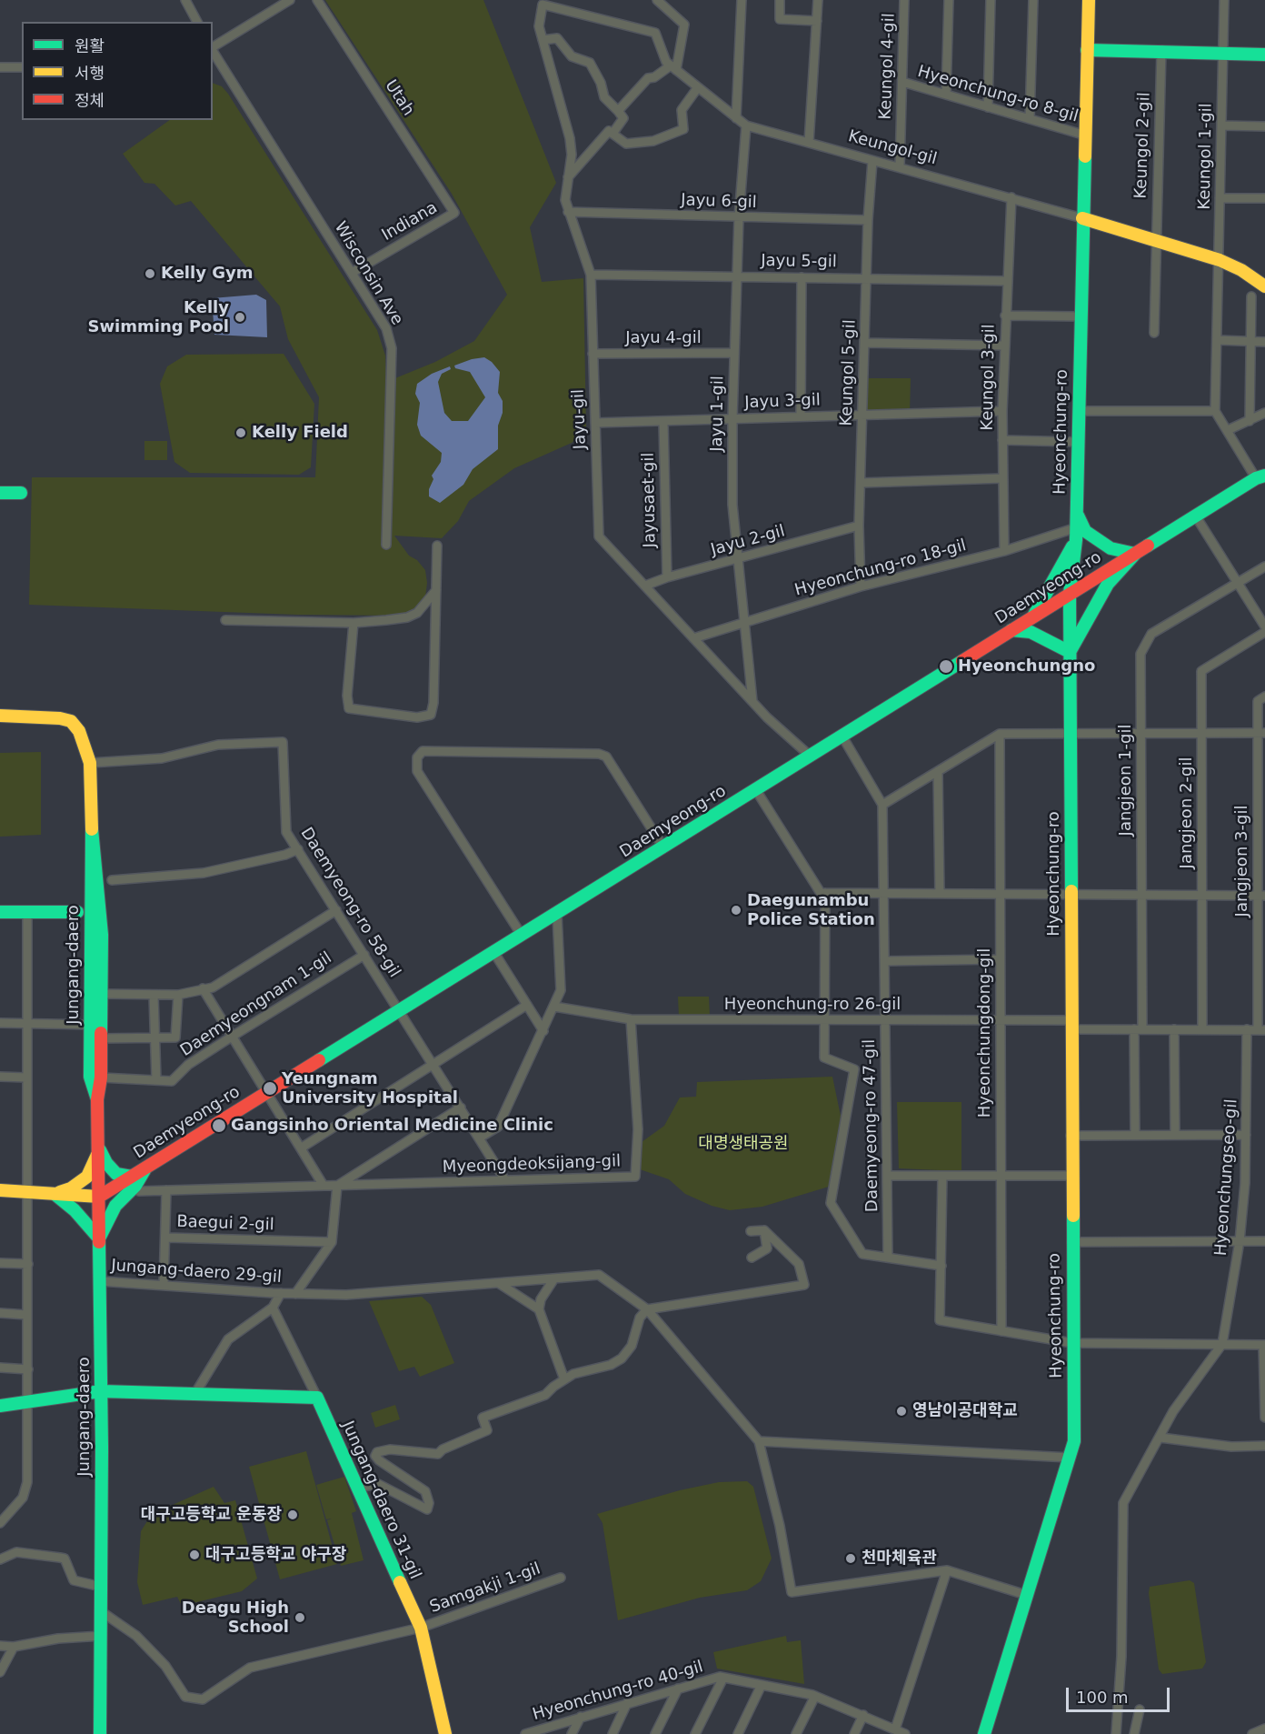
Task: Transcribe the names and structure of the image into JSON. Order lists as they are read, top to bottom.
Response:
{
  "streets": {
    "main road": [
      "Keungol-gil",
      "Hyeonchung-ro",
      "Daemyeong-ro",
      "Jungang-daero",
      "Jungang-daero 31-gil"
    ],
    "street": [
      "Keungol 4-gil",
      "Hyeonchung-ro 8-gil",
      "Utah",
      "Keungol 2-gil",
      "Keungol 1-gil",
      "Jayu 6-gil",
      "Indiana",
      "Jayu 5-gil",
      "Wisconsin Ave",
      "Jayu 4-gil",
      "Keungol 5-gil",
      "Keungol 3-gil",
      "Jayu 3-gil",
      "Jayu 1-gil",
      "Jayu-gil",
      "Jayusaet-gil",
      "Jayu 2-gil",
      "Hyeonchung-ro 18-gil",
      "Jangjeon 1-gil",
      "Jangjeon 2-gil",
      "Jangjeon 3-gil",
      "Daemyeong-ro 58-gil",
      "Daemyeongnam 1-gil",
      "Hyeonchung-ro 26-gil",
      "Hyeonchungdong-gil",
      "Daemyeong-ro 47-gil",
      "Myeongdeoksijang-gil",
      "Hyeonchungseo-gil",
      "Baegui 2-gil",
      "Jungang-daero 29-gil",
      "Samgakji 1-gil",
      "Hyeonchung-ro 40-gil"
    ]
  },
  "crossings": [
    ["Keungol 4-gil", "Hyeonchung-ro 8-gil"],
    ["Keungol 4-gil", "Keungol-gil"],
    ["Hyeonchung-ro 8-gil", "Hyeonchung-ro"],
    ["Utah", "Indiana"],
    ["Keungol 2-gil", "Keungol-gil"],
    ["Keungol-gil", "Keungol 1-gil"],
    ["Keungol-gil", "Keungol 5-gil"],
    ["Keungol-gil", "Keungol 3-gil"],
    ["Keungol-gil", "Jayu 1-gil"],
    ["Keungol-gil", "Jayu-gil"],
    ["Keungol-gil", "Hyeonchung-ro"],
    ["Jayu 6-gil", "Keungol 5-gil"],
    ["Jayu 6-gil", "Jayu 1-gil"],
    ["Jayu 6-gil", "Jayu-gil"],
    ["Indiana", "Wisconsin Ave"],
    ["Jayu 5-gil", "Keungol 5-gil"],
    ["Jayu 5-gil", "Keungol 3-gil"],
    ["Jayu 5-gil", "Jayu 1-gil"],
    ["Jayu 5-gil", "Jayu-gil"],
    ["Jayu 4-gil", "Jayu 1-gil"],
    ["Jayu 4-gil", "Jayu-gil"],
    ["Keungol 5-gil", "Jayu 3-gil"],
    ["Keungol 5-gil", "Jayu 2-gil"],
    ["Keungol 5-gil", "Hyeonchung-ro 18-gil"],
    ["Keungol 3-gil", "Jayu 3-gil"],
    ["Keungol 3-gil", "Hyeonchung-ro"],
    ["Keungol 3-gil", "Hyeonchung-ro 18-gil"],
    ["Jayu 3-gil", "Jayu 1-gil"],
    ["Jayu 3-gil", "Jayu-gil"],
    ["Jayu 3-gil", "Jayusaet-gil"],
    ["Jayu 1-gil", "Jayu-gil"],
    ["Jayu 1-gil", "Jayu 2-gil"],
    ["Jayu 1-gil", "Hyeonchung-ro 18-gil"],
    ["Jayu-gil", "Jayu 2-gil"],
    ["Jayu-gil", "Hyeonchung-ro 18-gil"],
    ["Jayu-gil", "Daemyeong-ro"],
    ["Hyeonchung-ro", "Hyeonchung-ro 18-gil"],
    ["Hyeonchung-ro", "Daemyeong-ro"],
    ["Hyeonchung-ro", "Hyeonchung-ro 26-gil"],
    ["Jayusaet-gil", "Jayu 2-gil"],
    ["Daemyeong-ro", "Daemyeong-ro 58-gil"],
    ["Daemyeong-ro", "Jungang-daero"],
    ["Daemyeong-ro", "Daemyeong-ro 47-gil"],
    ["Daemyeong-ro", "Myeongdeoksijang-gil"],
    ["Jangjeon 1-gil", "Hyeonchung-ro 26-gil"],
    ["Jangjeon 2-gil", "Hyeonchung-ro 26-gil"],
    ["Jangjeon 3-gil", "Hyeonchung-ro 26-gil"],
    ["Daemyeong-ro 58-gil", "Jungang-daero"],
    ["Daemyeong-ro 58-gil", "Daemyeongnam 1-gil"],
    ["Daemyeong-ro 58-gil", "Myeongdeoksijang-gil"],
    ["Jungang-daero", "Daemyeongnam 1-gil"],
    ["Jungang-daero", "Jungang-daero 29-gil"],
    ["Jungang-daero", "Samgakji 1-gil"],
    ["Hyeonchung-ro 26-gil", "Hyeonchungdong-gil"],
    ["Hyeonchung-ro 26-gil", "Daemyeong-ro 47-gil"],
    ["Hyeonchung-ro 26-gil", "Myeongdeoksijang-gil"],
    ["Hyeonchung-ro 26-gil", "Hyeonchungseo-gil"],
    ["Baegui 2-gil", "Jungang-daero 29-gil"],
    ["Jungang-daero 31-gil", "Samgakji 1-gil"]
  ],
  "parks": ["대명생태공원"],
  "places": [
    "Kelly Gym",
    "Kelly Swimming Pool",
    "Kelly Field",
    "Hyeonchungno",
    "Daegunambu Police Station",
    "Yeungnam University Hospital",
    "Gangsinho Oriental Medicine Clinic",
    "영남이공대학교",
    "대구고등학교 운동장",
    "대구고등학교 야구장",
    "천마체육관",
    "Deagu High School"
  ],
  "legend": ["원활", "서행", "정체"],
  "scale_bar": "100 m"
}
